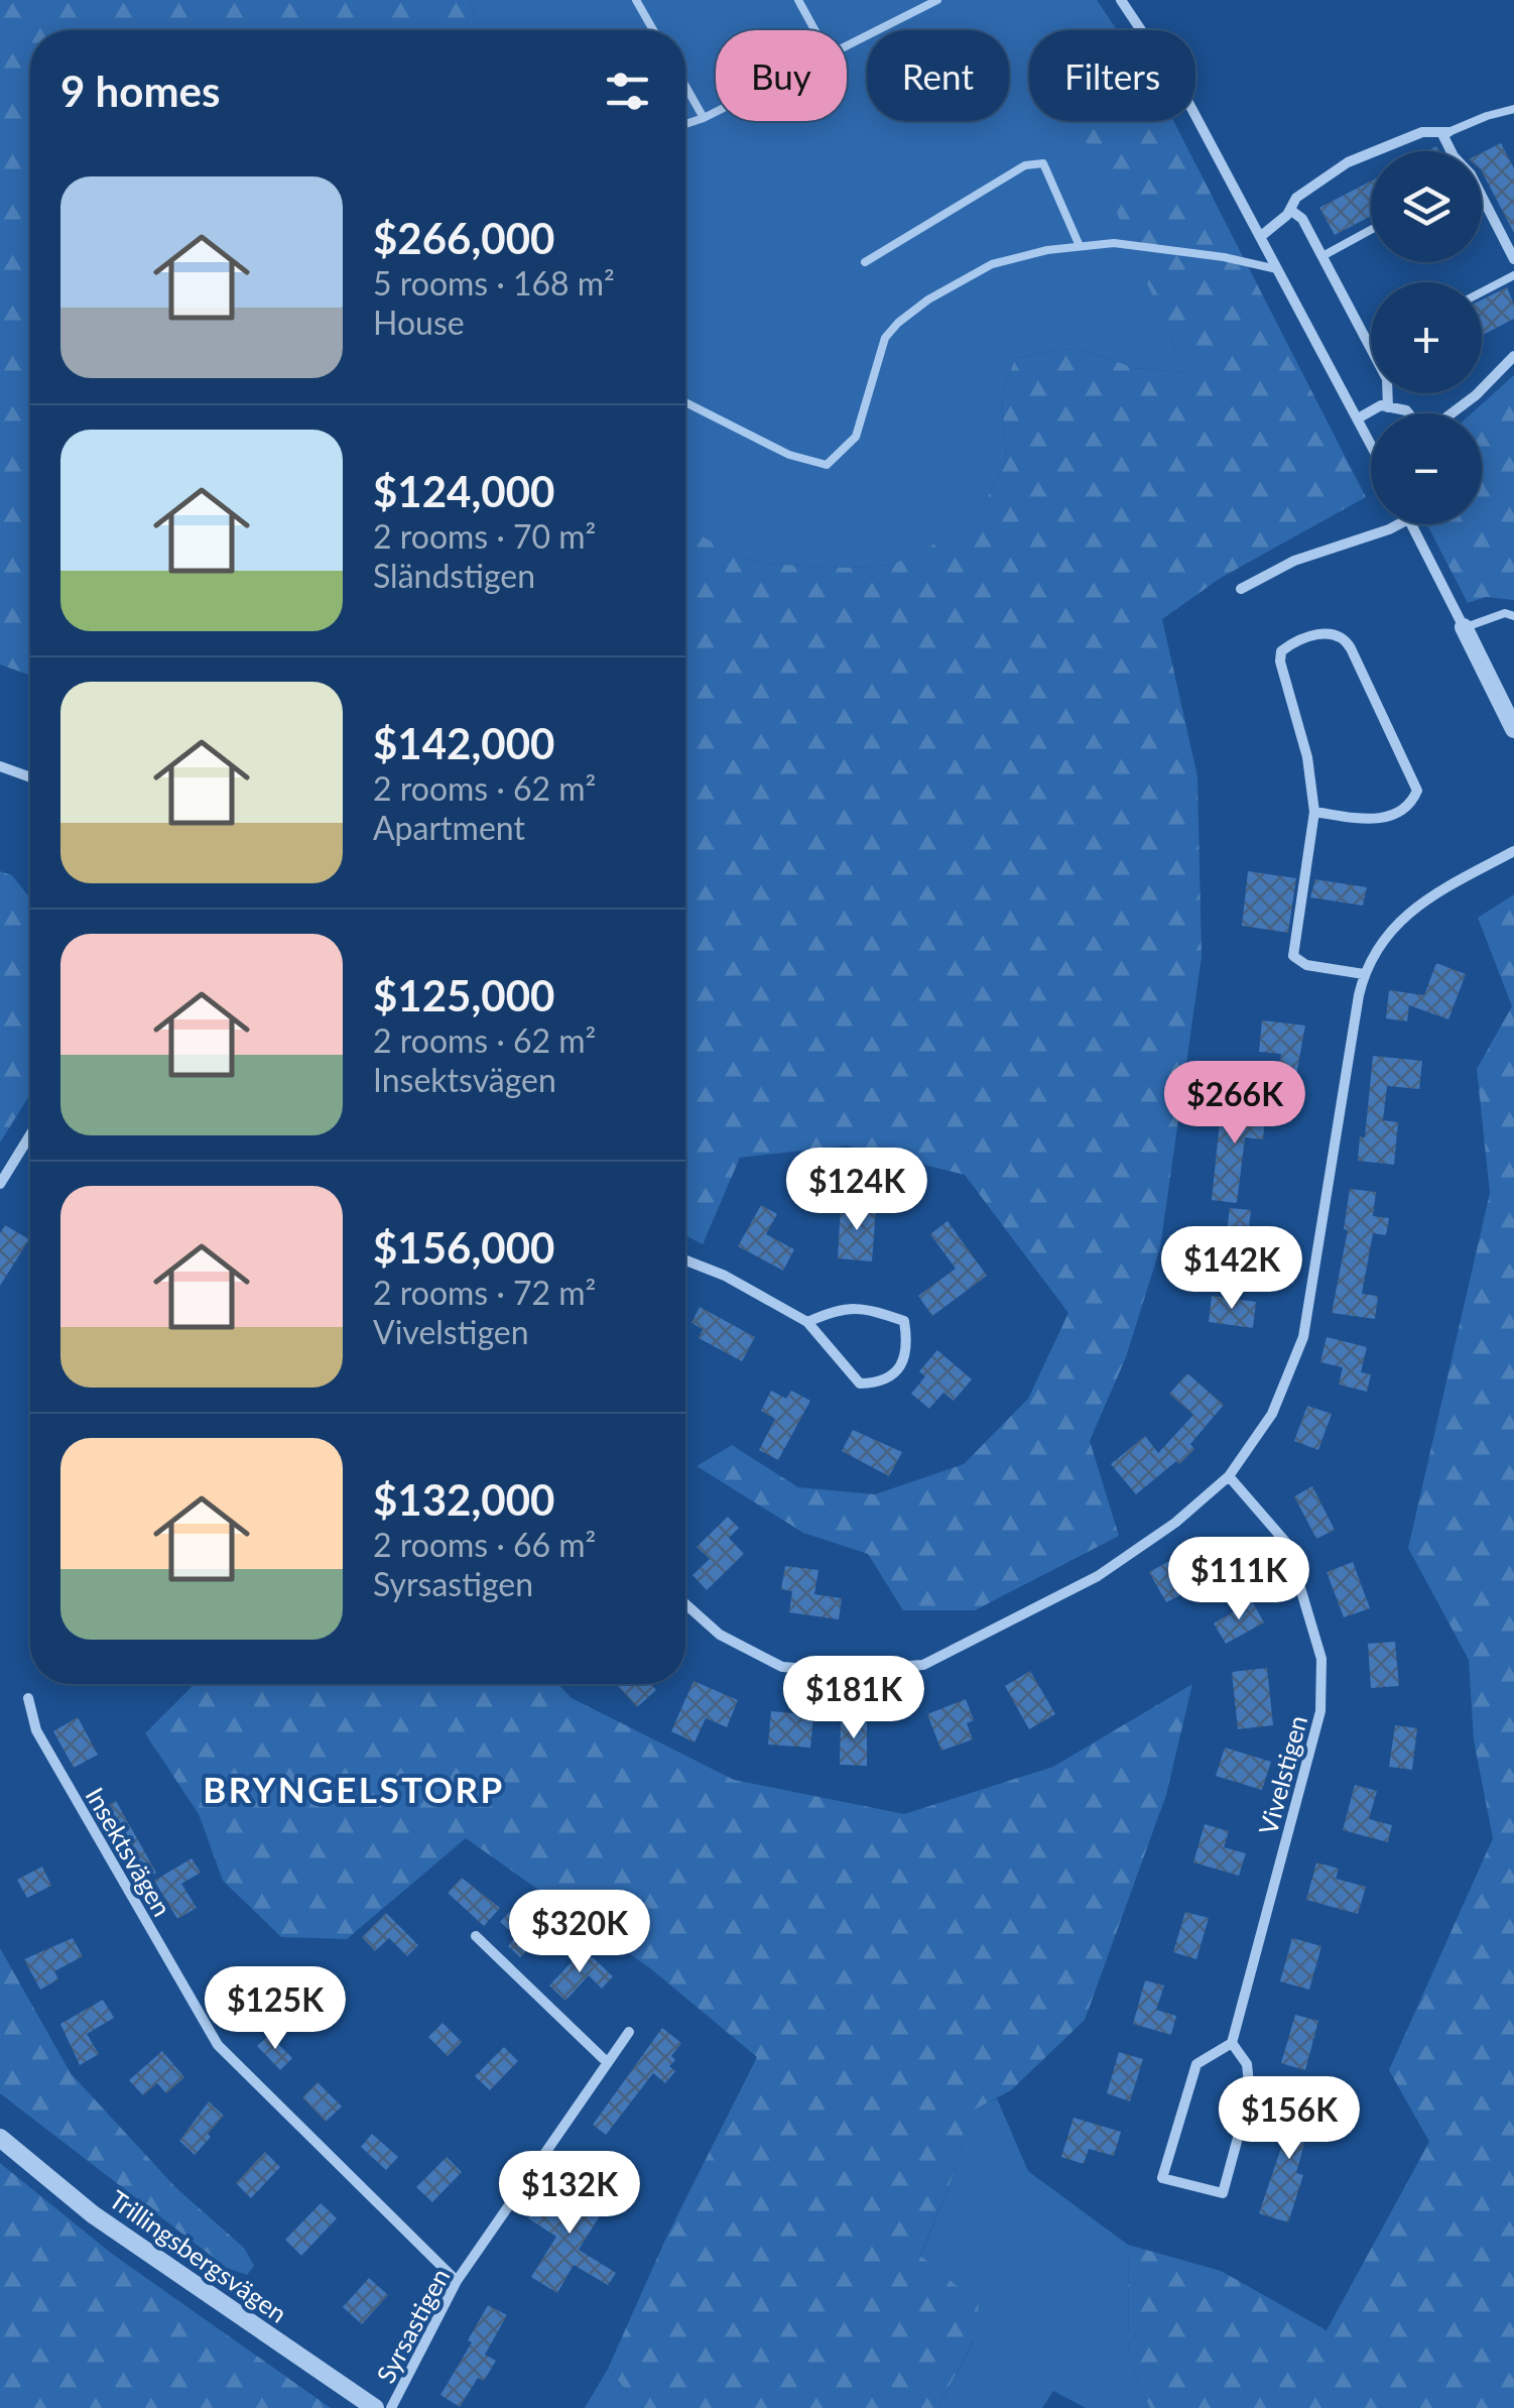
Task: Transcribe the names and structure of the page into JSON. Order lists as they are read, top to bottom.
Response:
{
  "streets": {
    "street": [
      "Vivelstigen",
      "Insektsvägen",
      "Trillingsbergsvägen",
      "Syrsastigen"
    ]
  },
  "crossings": [
    ["Insektsvägen", "Syrsastigen"]
  ],
  "districts": ["BRYNGELSTORP"],
  "page": {
    "chip": ["Buy", "Rent", "Filters"],
    "heading": "9 homes",
    "map_buttons": ["+", "−"],
    "list": [
      {
        "name": "$266,000",
        "note": "5 rooms · 168 m² · House"
      },
      {
        "name": "$124,000",
        "note": "2 rooms · 70 m² · Sländstigen"
      },
      {
        "name": "$142,000",
        "note": "2 rooms · 62 m² · Apartment"
      },
      {
        "name": "$125,000",
        "note": "2 rooms · 62 m² · Insektsvägen"
      },
      {
        "name": "$156,000",
        "note": "2 rooms · 72 m² · Vivelstigen"
      },
      {
        "name": "$132,000",
        "note": "2 rooms · 66 m² · Syrsastigen"
      }
    ],
    "price": [
      "$266K",
      "$124K",
      "$142K",
      "$111K",
      "$181K",
      "$320K",
      "$125K",
      "$156K",
      "$132K"
    ]
  }
}
